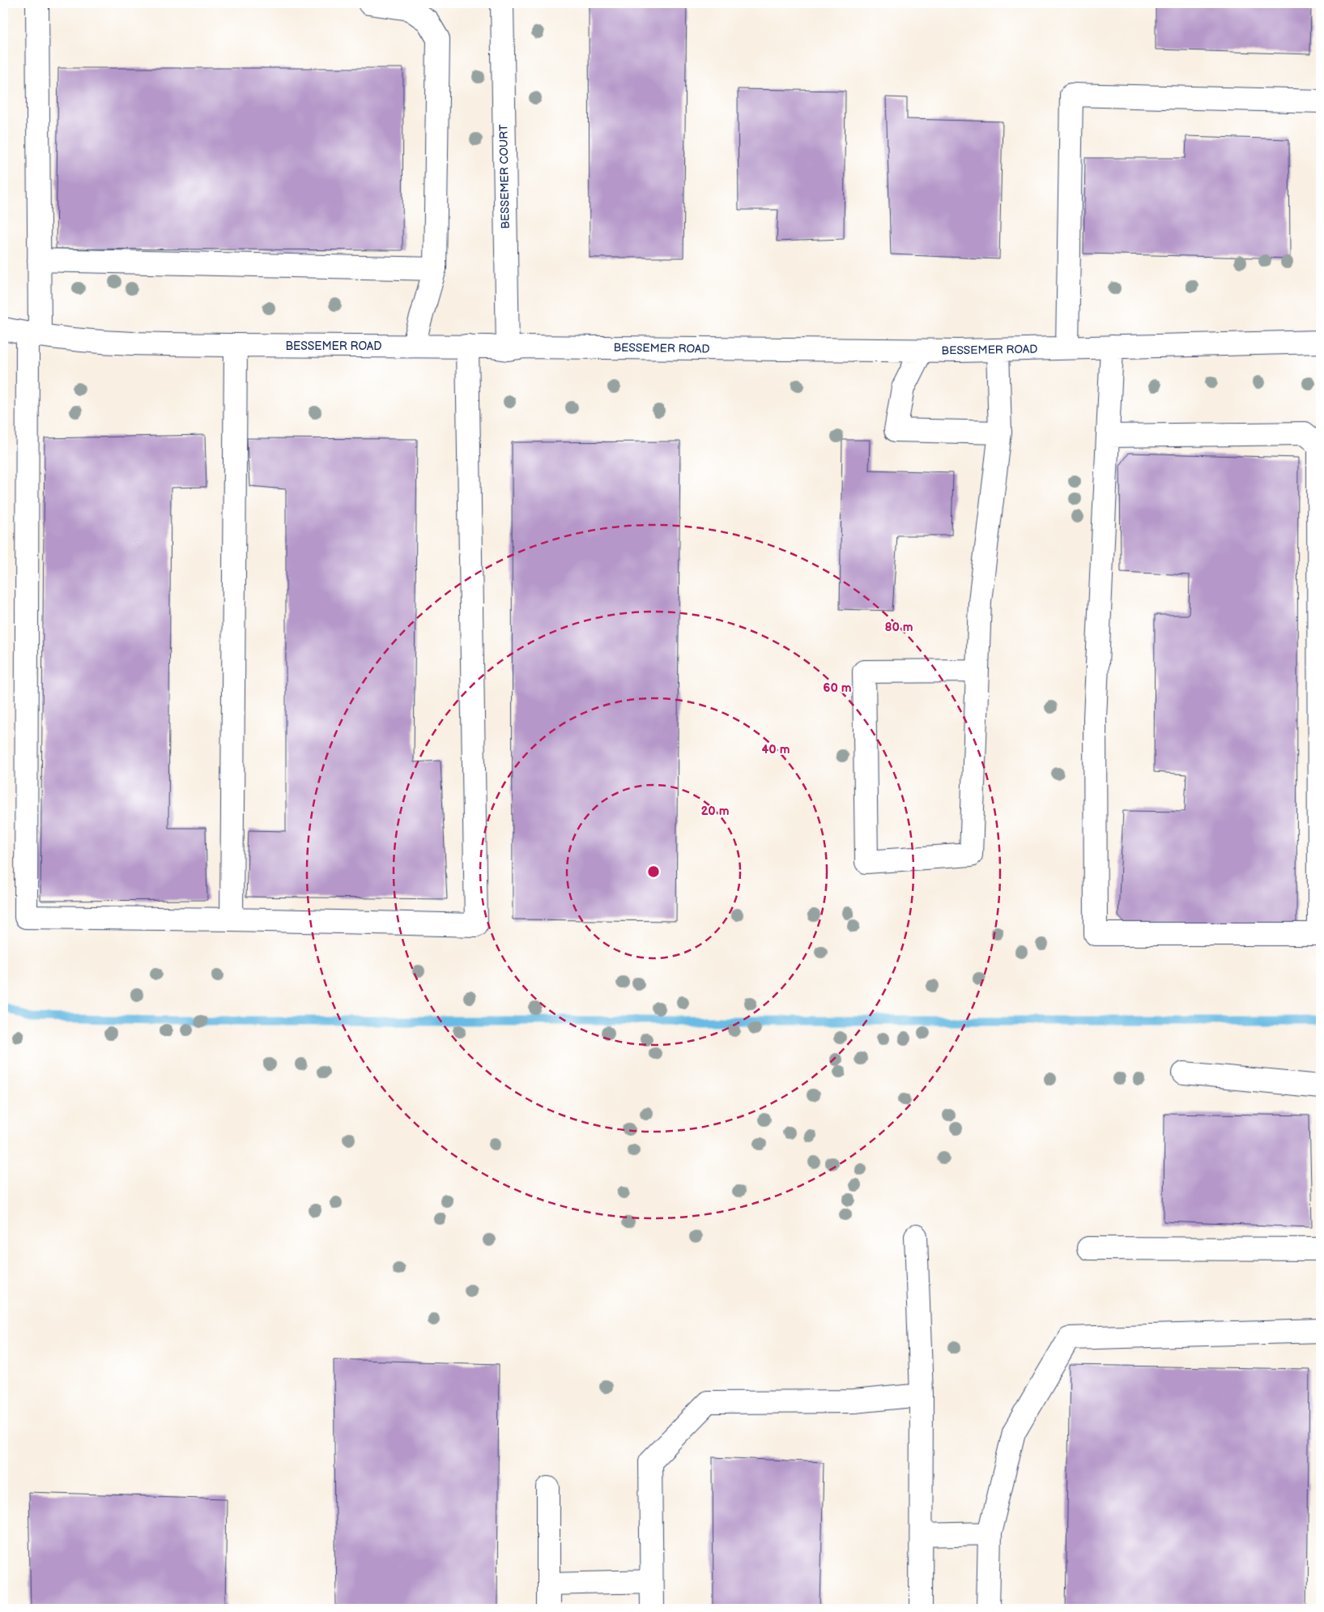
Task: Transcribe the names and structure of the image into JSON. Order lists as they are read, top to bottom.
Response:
{
  "streets": {
    "street": ["BESSEMER COURT", "BESSEMER ROAD"]
  },
  "crossings": [
    ["BESSEMER COURT", "BESSEMER ROAD"]
  ],
  "rings": [
    "80 m",
    "60 m",
    "40 m",
    "20 m"
  ]
}
